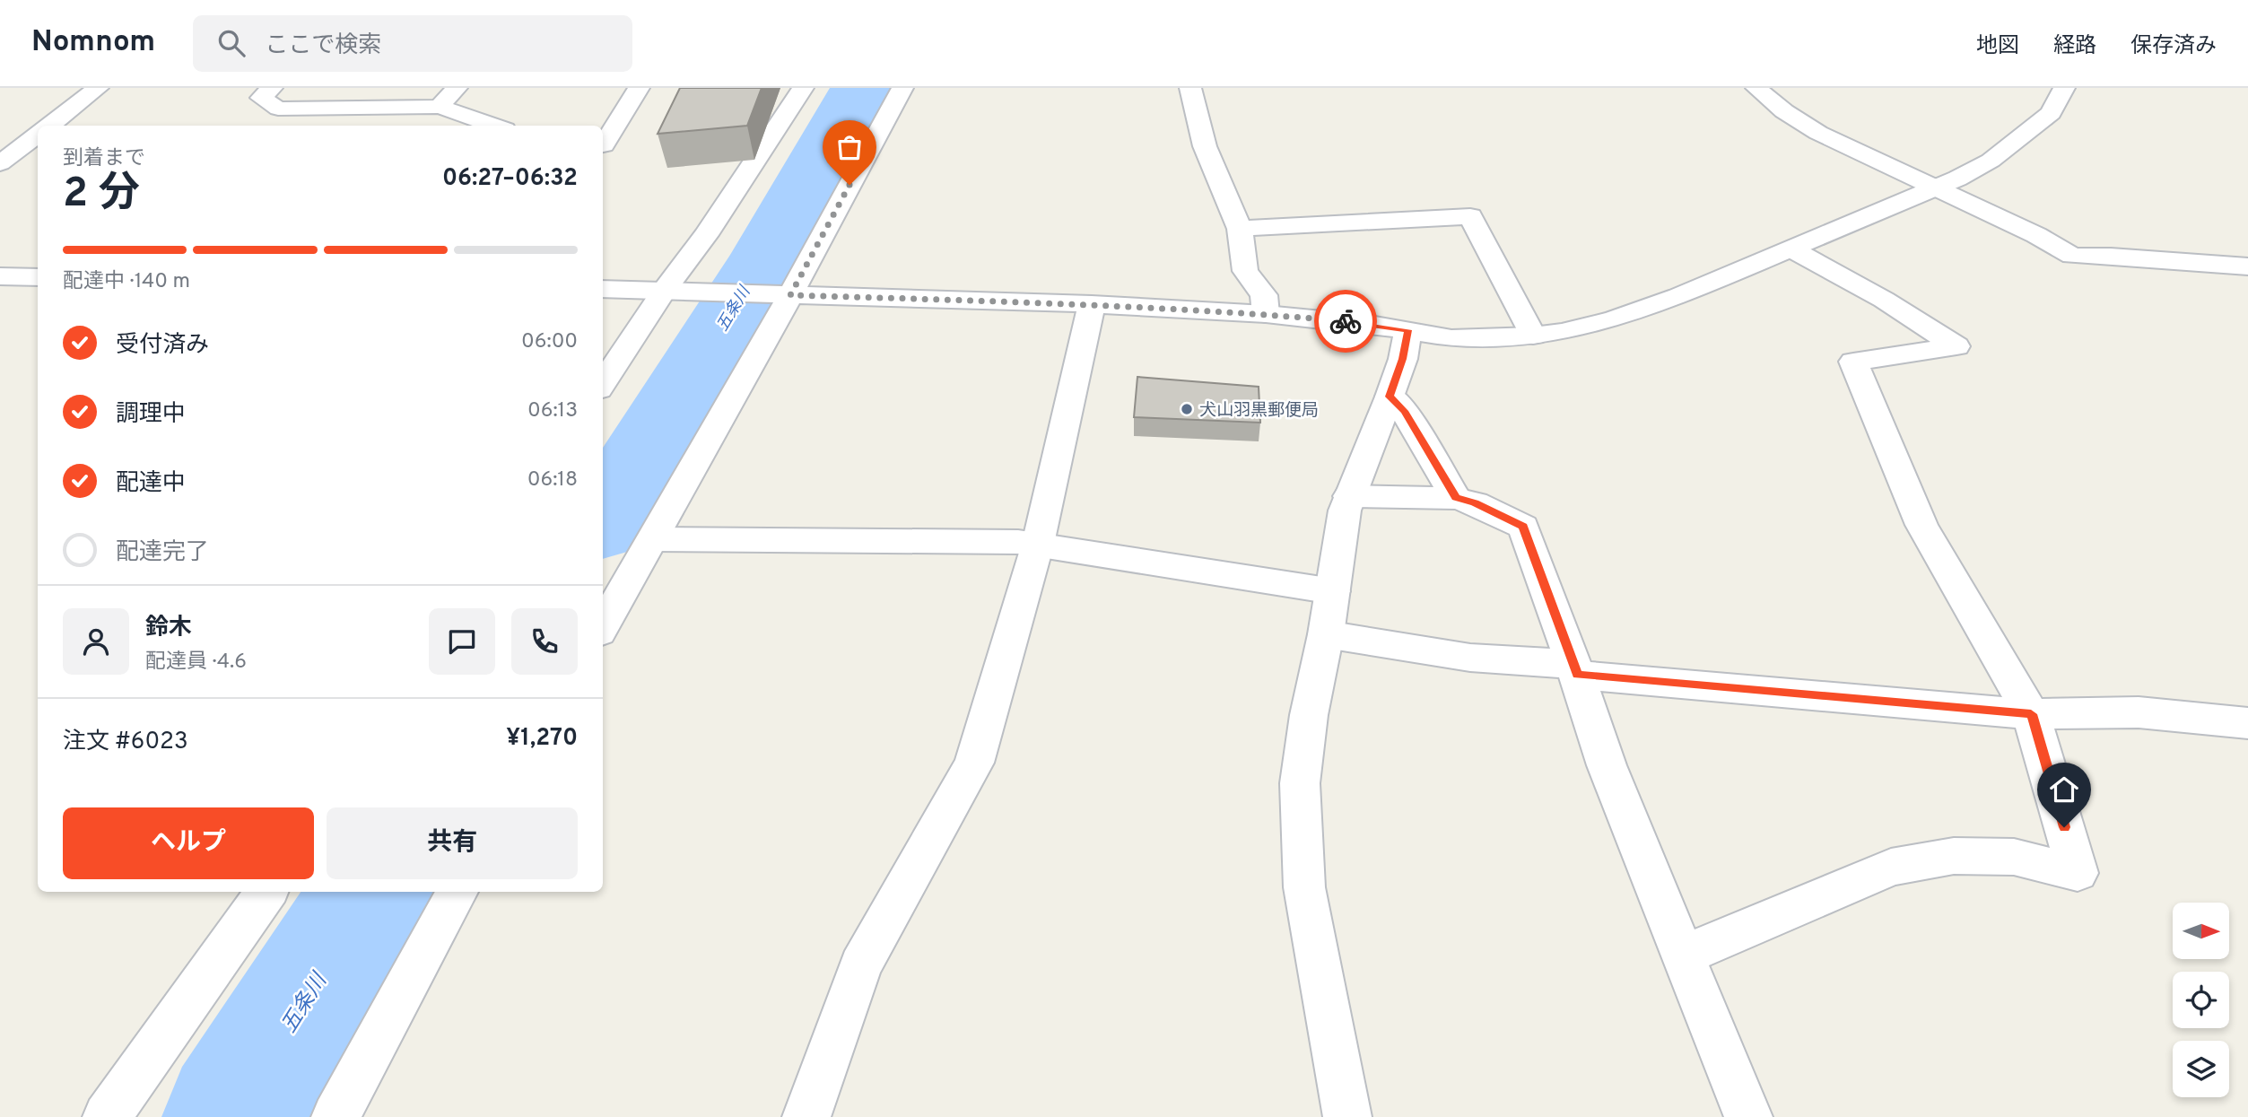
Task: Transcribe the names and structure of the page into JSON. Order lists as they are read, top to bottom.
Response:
{
  "water": ["五条川"],
  "places": ["犬山羽黒郵便局"],
  "north": "right",
  "page": {
    "header": "Nomnom",
    "search": "ここで検索",
    "nav": ["地図", "経路", "保存済み"],
    "heading": ["2 分", "到着まで", "06:27–06:32"],
    "panel": [
      "鈴木",
      "配達員 · 4.6",
      "注文 #6023",
      "¥1,270"
    ],
    "bar": "配達中 · 140 m",
    "list": [
      ["受付済み", "06:00"],
      ["調理中", "06:13"],
      ["配達中", "06:18"],
      "配達完了"
    ],
    "buttons": ["ヘルプ", "共有"]
  }
}
